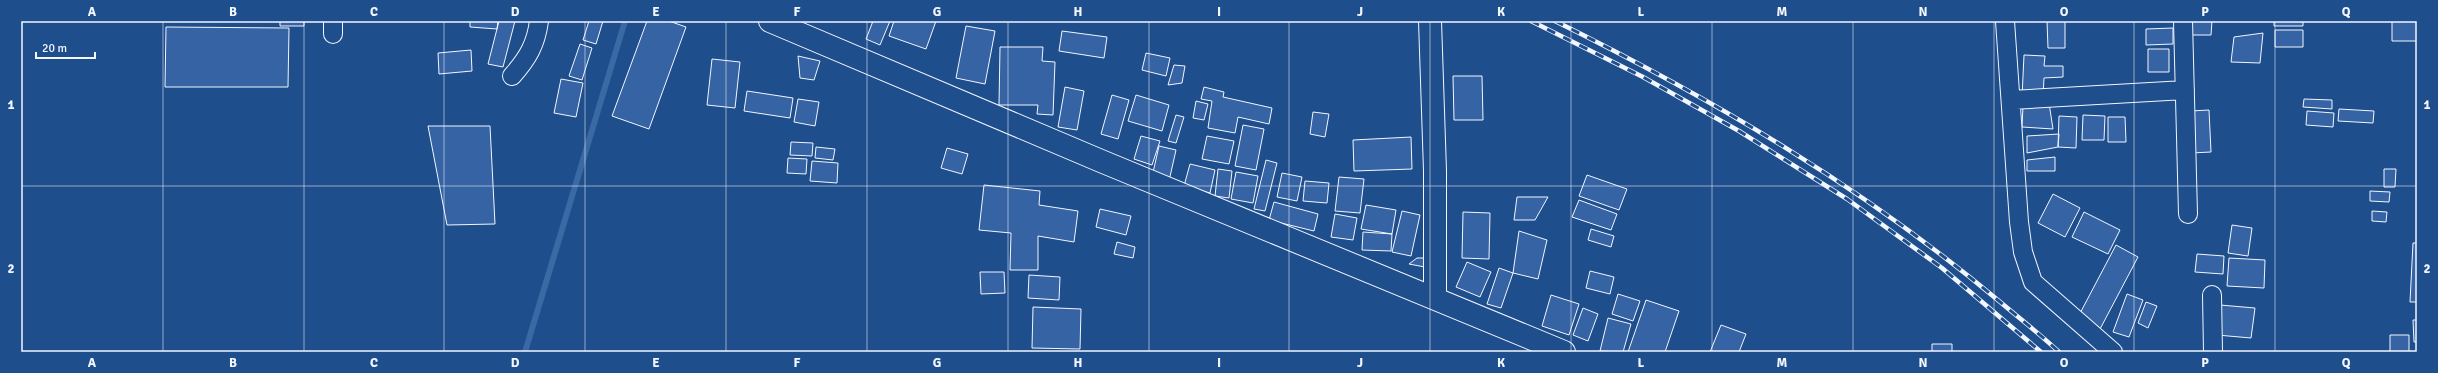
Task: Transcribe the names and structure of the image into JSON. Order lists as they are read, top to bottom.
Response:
{
  "scale_bar": "20 m",
  "grid": {
    "columns": [
      "A",
      "B",
      "C",
      "D",
      "E",
      "F",
      "G",
      "H",
      "I",
      "J",
      "K",
      "L",
      "M",
      "N",
      "O",
      "P",
      "Q"
    ],
    "rows": ["1", "2"]
  }
}
